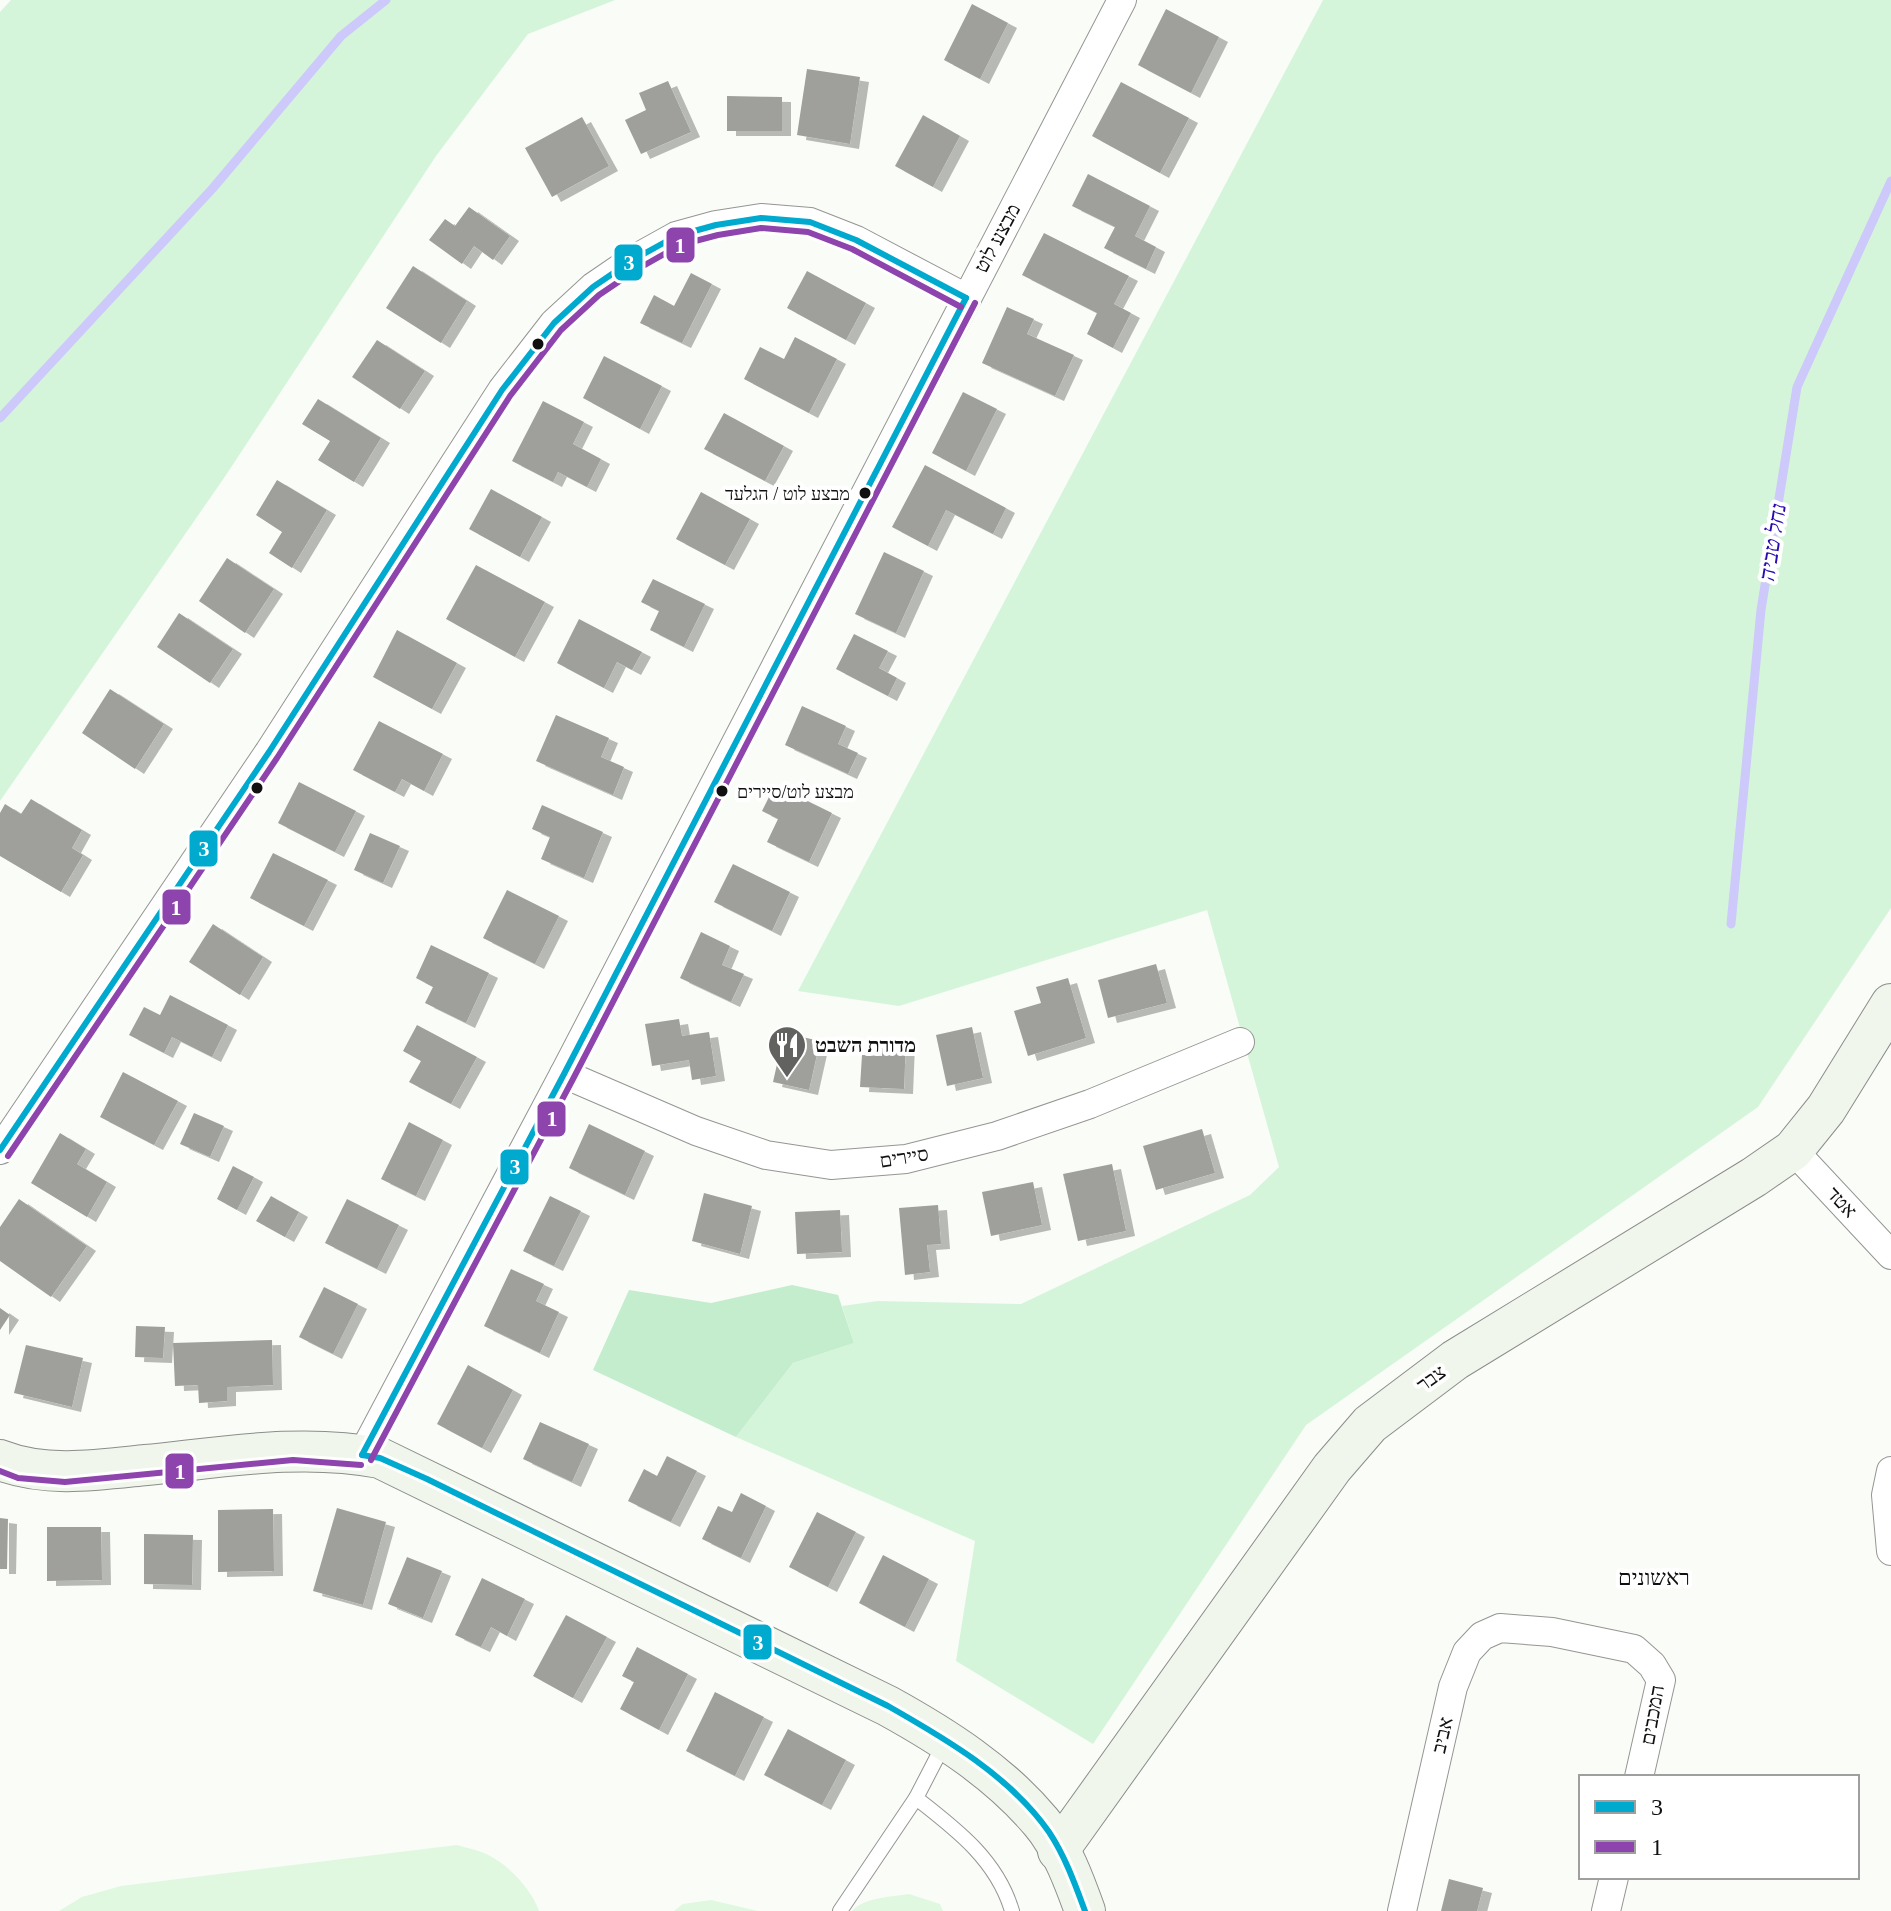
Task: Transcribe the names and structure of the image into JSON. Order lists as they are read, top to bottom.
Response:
{
  "streets": {
    "street": [
      "מבצע לוט",
      "סיירים",
      "אטד",
      "צבר",
      "המכבים",
      "אביב"
    ]
  },
  "crossings": [
    ["מבצע לוט", "סיירים"],
    ["אטד", "צבר"],
    ["המכבים", "אביב"]
  ],
  "districts": ["ראשונים"],
  "water": ["נחל טביה"],
  "places": {
    "other": ["מבצע לוט / הגלעד", "מבצע לוט/סיירים"],
    "restaurant": ["מדורת השבט"]
  },
  "lines": ["transit line 3", "transit line 1"],
  "legend": ["3", "1"]
}
